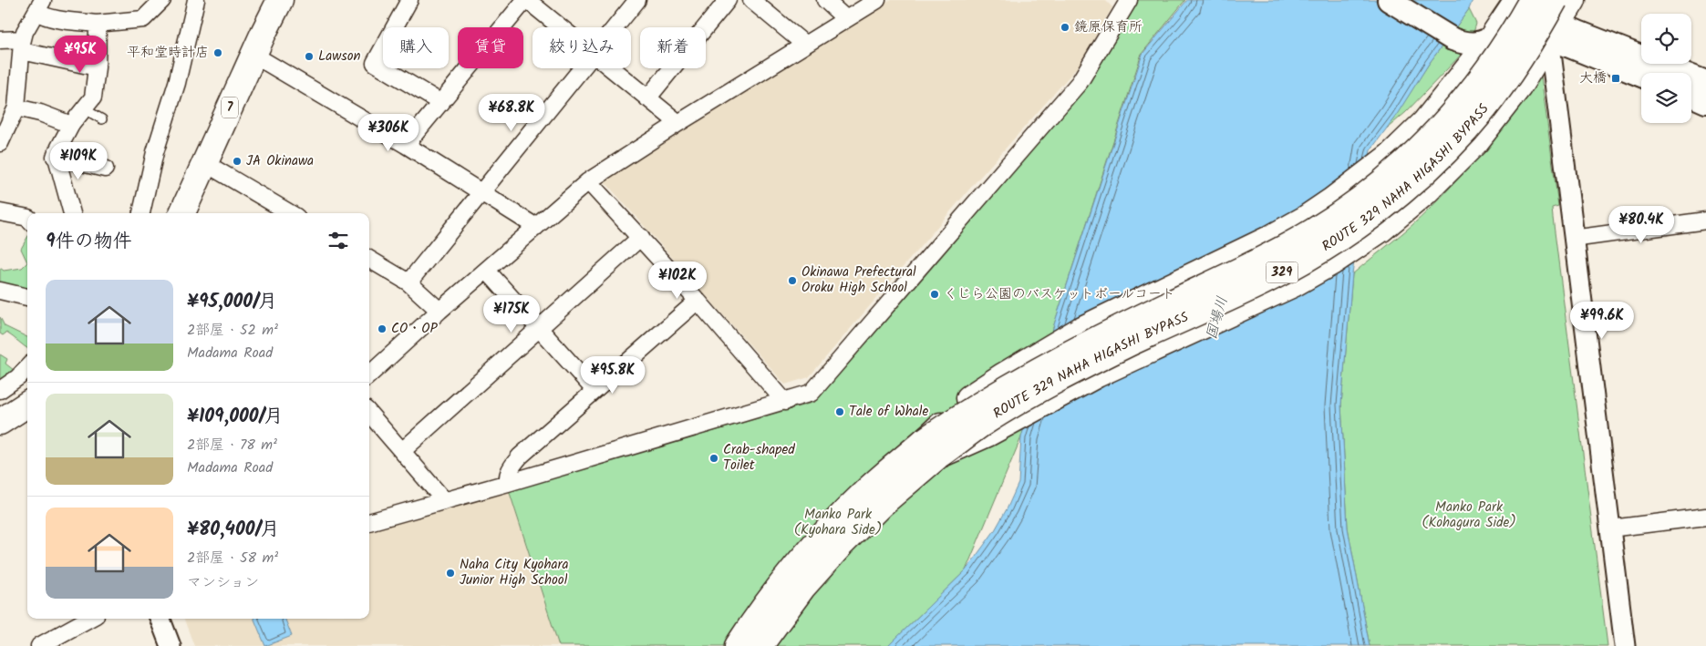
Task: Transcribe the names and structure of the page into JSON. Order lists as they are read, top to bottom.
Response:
{
  "streets": {
    "main road": ["7", "ROUTE 329 NAHA HIGASHI BYPASS", "329"]
  },
  "water": ["国場川"],
  "parks": ["Manko Park (Kohagura Side)", "Manko Park (Kyohara Side)"],
  "places": {
    "other": [
      "鏡原保育所",
      "平和堂時計店",
      "Lawson",
      "JA Okinawa",
      "Okinawa Prefectural Oroku High School",
      "くじら公園のバスケットボールコート",
      "CO・OP",
      "Tale of Whale",
      "Crab-shaped Toilet",
      "Naha City Kyohara Junior High School"
    ],
    "transit": ["大橋"]
  },
  "page": {
    "chip": [
      "購入",
      "賃貸",
      "絞り込み",
      "新着"
    ],
    "price": [
      "¥95K",
      "¥68.8K",
      "¥306K",
      "¥109K",
      "¥80.4K",
      "¥102K",
      "¥175K",
      "¥99.6K",
      "¥95.8K"
    ],
    "heading": "9件の物件",
    "list": [
      {
        "name": "¥95,000/月",
        "note": "2部屋 · 52 m² · Madama Road"
      },
      {
        "name": "¥109,000/月",
        "note": "2部屋 · 78 m² · Madama Road"
      },
      {
        "name": "¥80,400/月",
        "note": "2部屋 · 58 m² · マンション"
      }
    ]
  }
}
